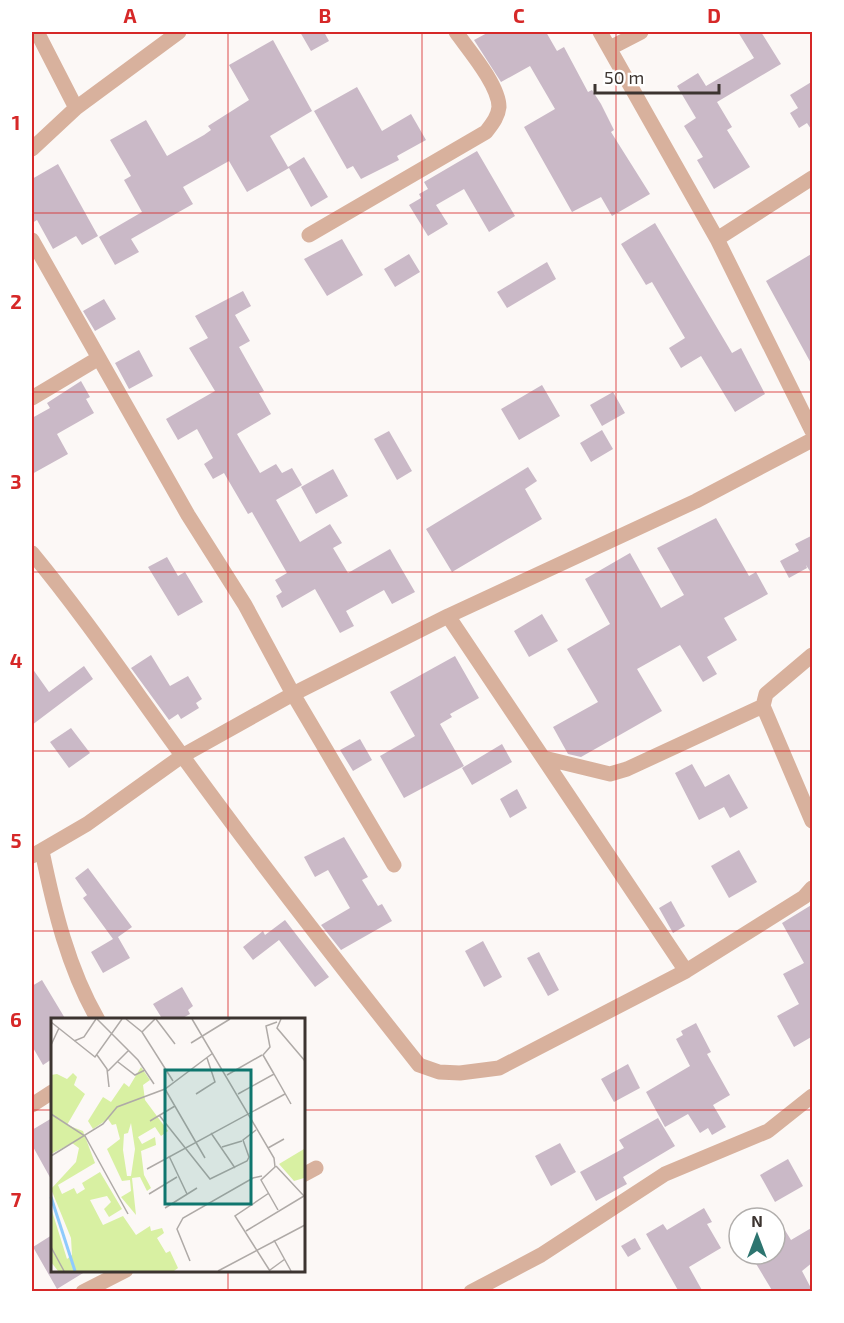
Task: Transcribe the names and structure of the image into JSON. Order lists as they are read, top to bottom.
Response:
{
  "scale_bar": "50 m",
  "north": "top",
  "grid": {
    "columns": [
      "A",
      "B",
      "C",
      "D"
    ],
    "rows": [
      "1",
      "2",
      "3",
      "4",
      "5",
      "6",
      "7"
    ]
  }
}
